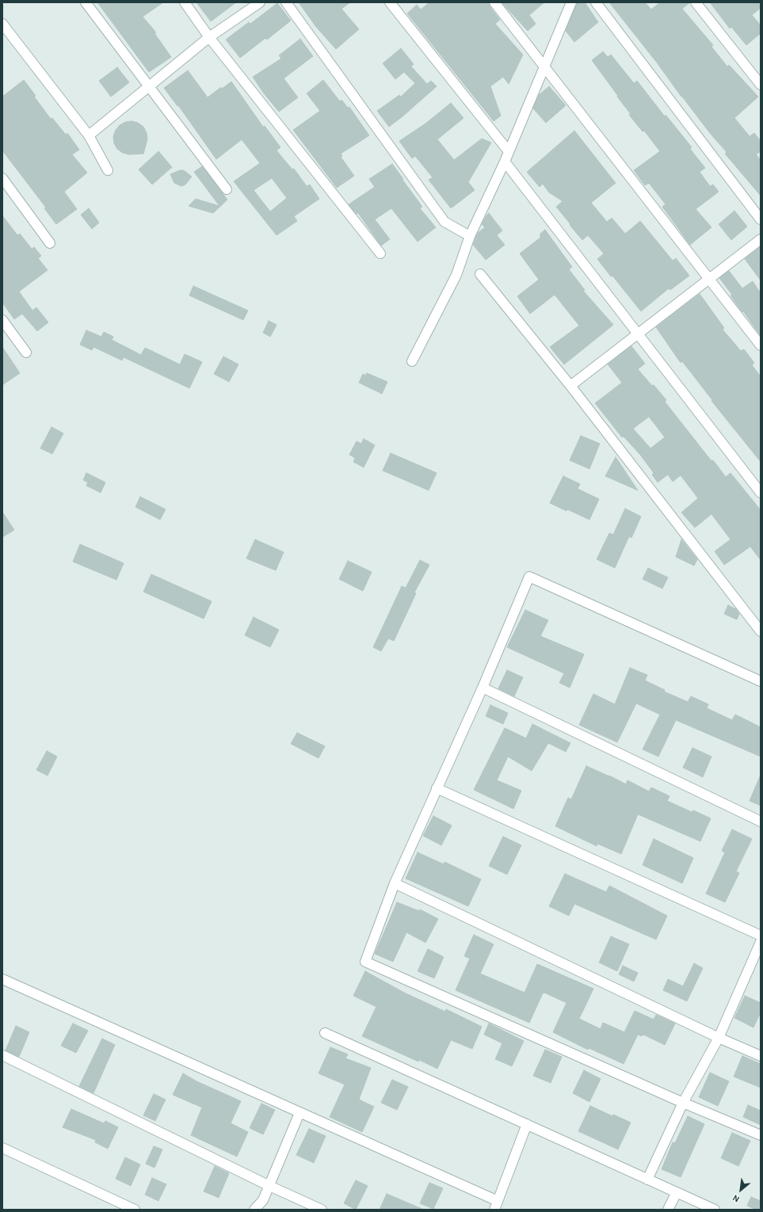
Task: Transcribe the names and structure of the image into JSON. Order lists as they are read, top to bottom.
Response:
{
  "north": "bottom left"
}
